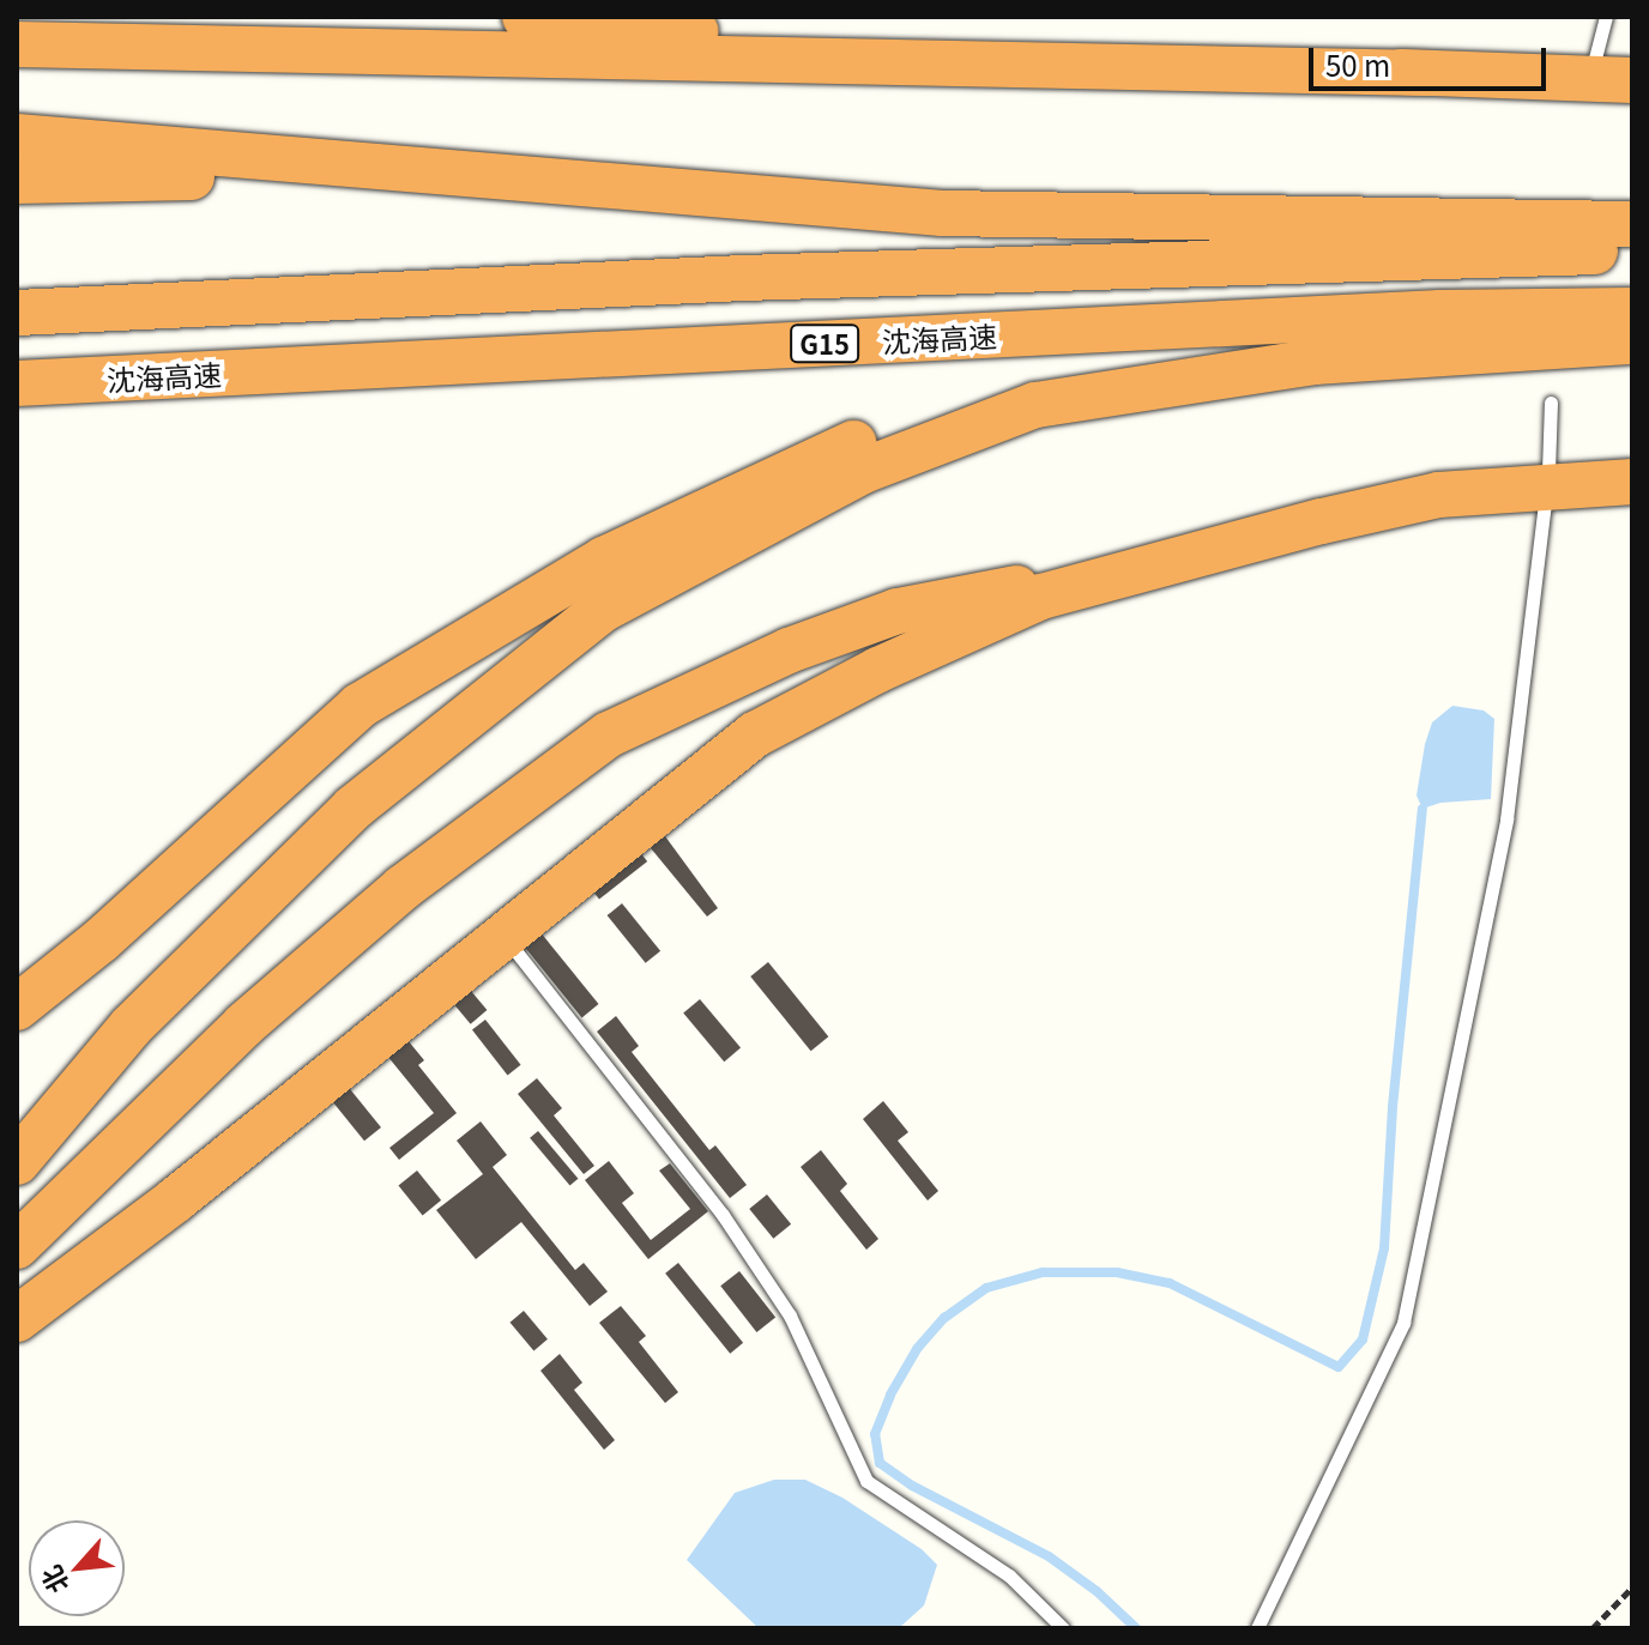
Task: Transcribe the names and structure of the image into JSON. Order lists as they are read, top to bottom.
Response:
{
  "streets": {
    "highway": ["沈海高速", "G15"]
  },
  "scale_bar": "50 m",
  "north": "bottom left"
}
